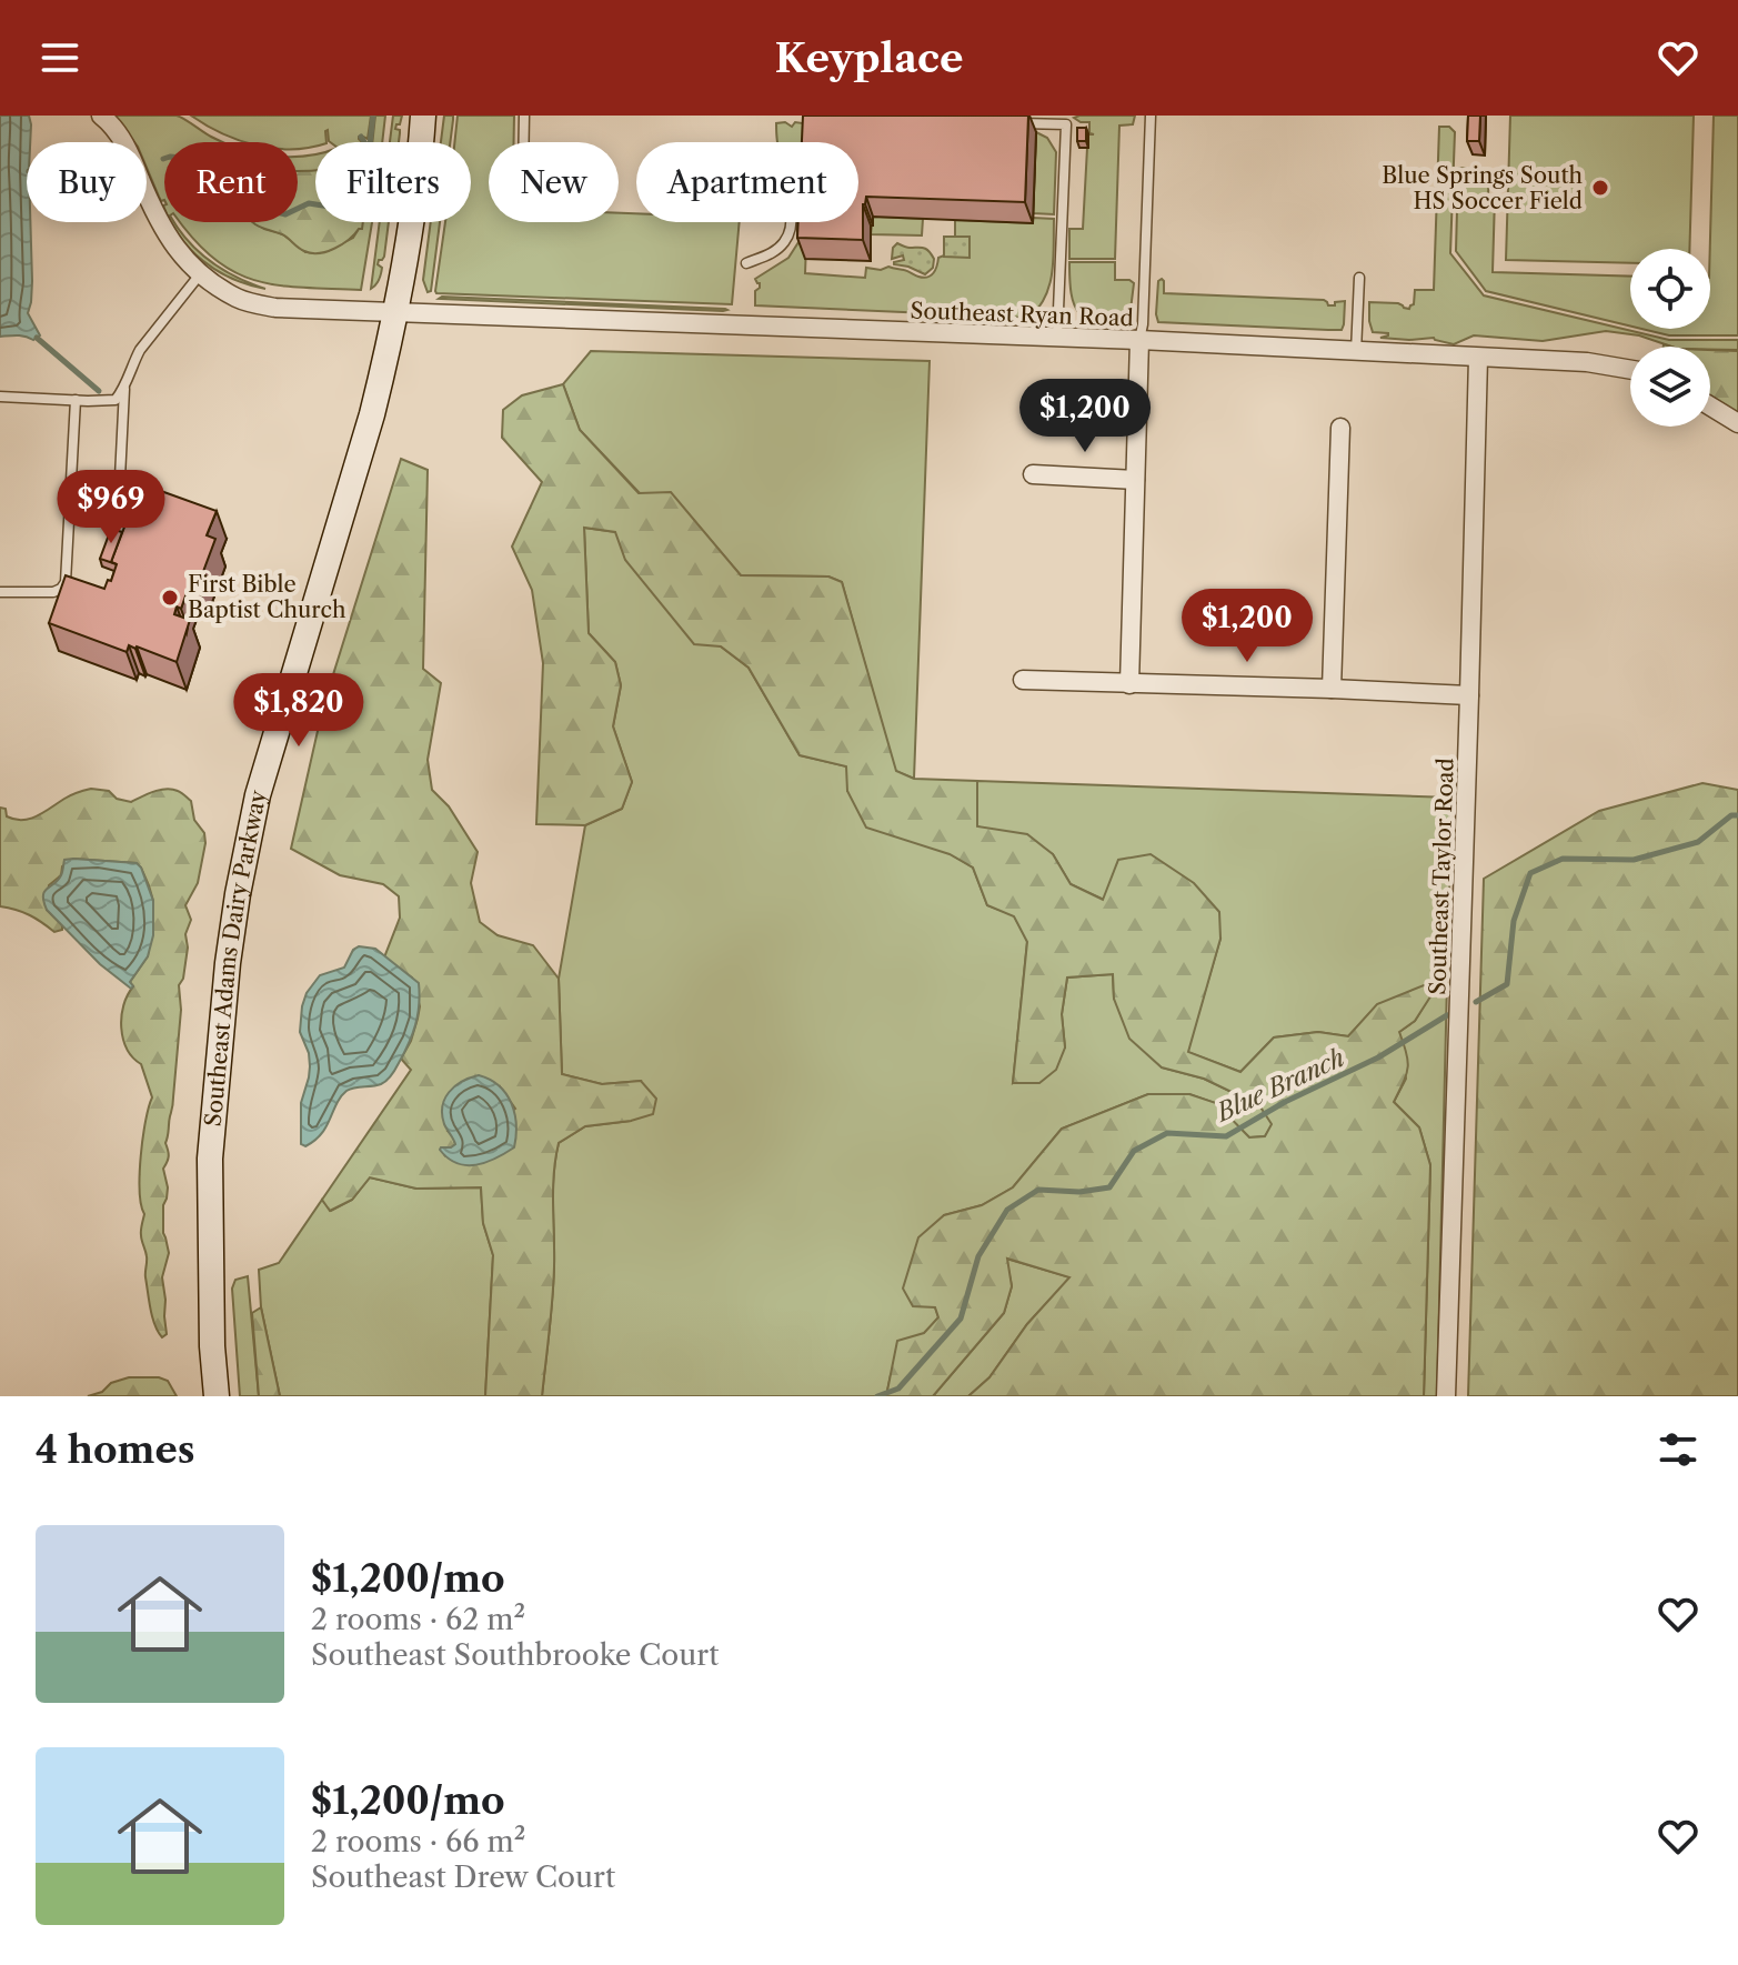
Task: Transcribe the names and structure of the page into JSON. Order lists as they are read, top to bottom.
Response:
{
  "streets": {
    "main road": ["Southeast Adams Dairy Parkway"],
    "street": ["Southeast Ryan Road", "Southeast Taylor Road"]
  },
  "crossings": [
    ["Southeast Ryan Road", "Southeast Taylor Road"],
    ["Southeast Ryan Road", "Southeast Adams Dairy Parkway"]
  ],
  "water": ["Blue Branch"],
  "places": ["Blue Springs South HS Soccer Field", "First Bible Baptist Church"],
  "page": {
    "header": "Keyplace",
    "chip": [
      "Buy",
      "Rent",
      "Filters",
      "New",
      "Apartment"
    ],
    "price": [
      "$1,200",
      "$969",
      "$1,200",
      "$1,820"
    ],
    "heading": "4 homes",
    "list": [
      {
        "name": "$1,200/mo",
        "note": "2 rooms · 62 m² · Southeast Southbrooke Court"
      },
      {
        "name": "$1,200/mo",
        "note": "2 rooms · 66 m² · Southeast Drew Court"
      }
    ]
  }
}
